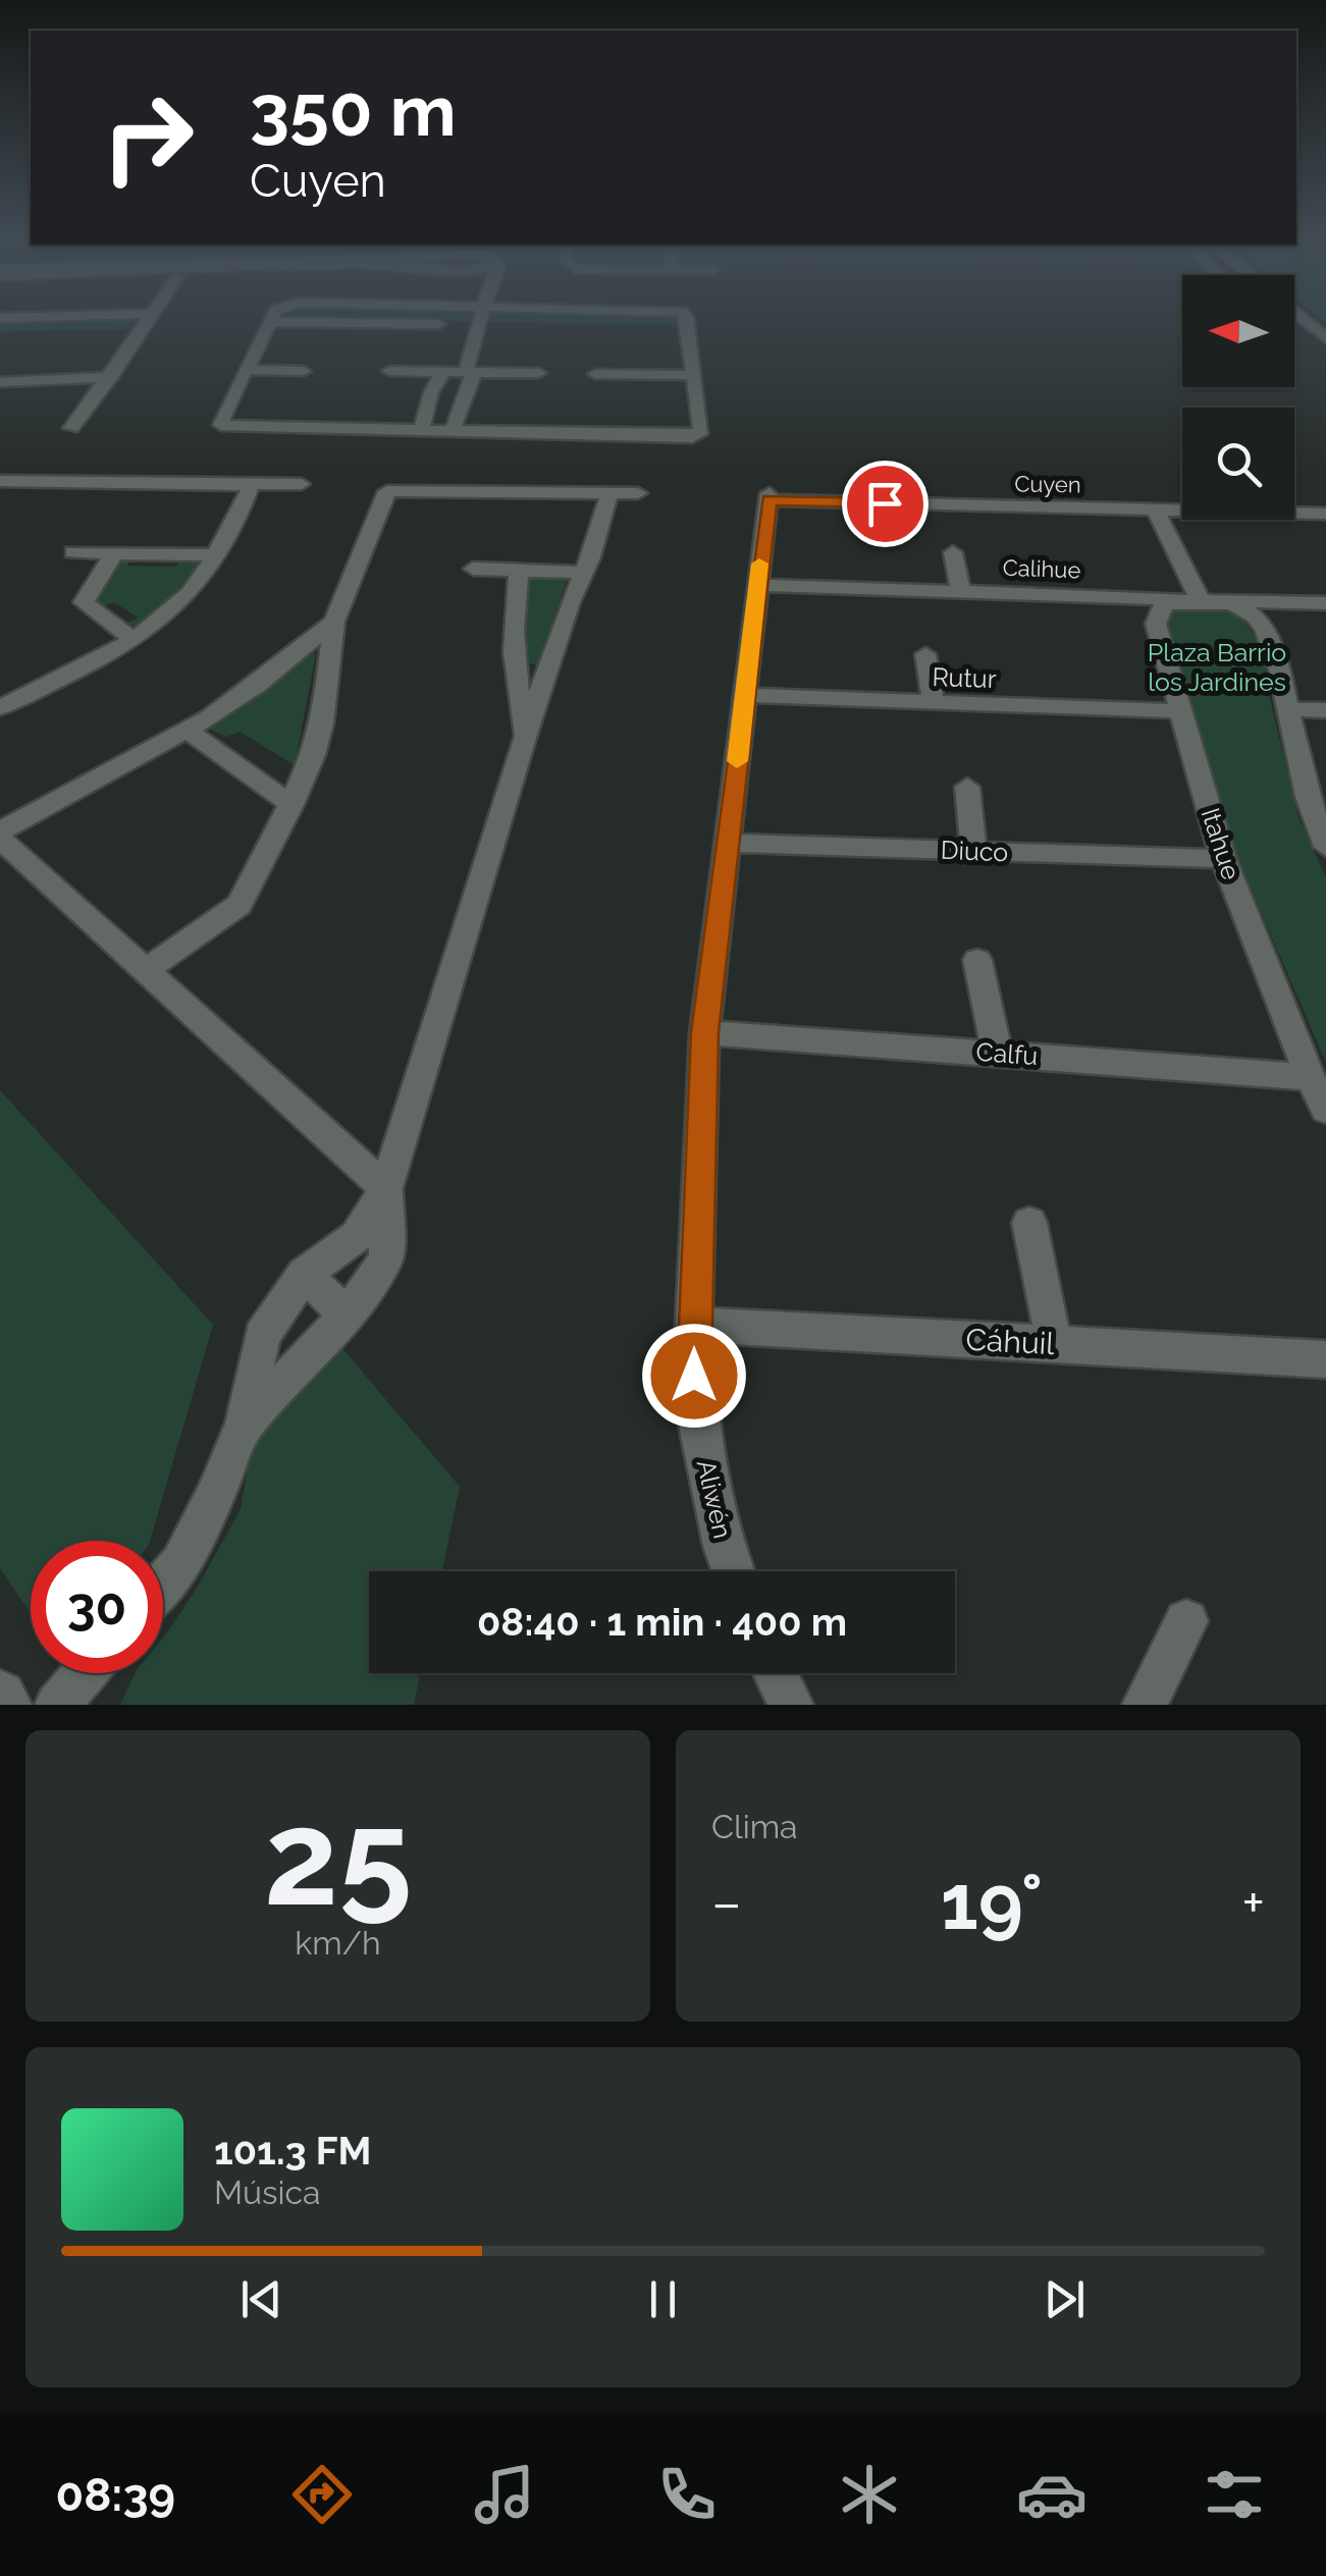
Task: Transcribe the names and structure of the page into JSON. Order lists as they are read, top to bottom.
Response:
{
  "streets": {
    "street": [
      "Cuyen",
      "Calihue",
      "Rutur",
      "Itahue",
      "Diuco",
      "Calfu",
      "Cáhuil",
      "Aliwén"
    ]
  },
  "crossings": [
    ["Cuyen", "Aliwén"],
    ["Calihue", "Itahue"],
    ["Calihue", "Aliwén"],
    ["Rutur", "Itahue"],
    ["Rutur", "Aliwén"],
    ["Itahue", "Diuco"],
    ["Itahue", "Calfu"],
    ["Diuco", "Aliwén"],
    ["Calfu", "Aliwén"],
    ["Cáhuil", "Aliwén"]
  ],
  "parks": ["Plaza Barrio los Jardines"],
  "north": "left",
  "page": {
    "turn": ["350 m", "Cuyen"],
    "limit": "30",
    "trip": "08:40 · 1 min · 400 m",
    "tile": [
      ["25", "km/h"],
      "Clima"
    ],
    "heat": ["−", "19°", "+"],
    "song": ["101.3 FM", "Música"],
    "tabs": "08:39"
  }
}
